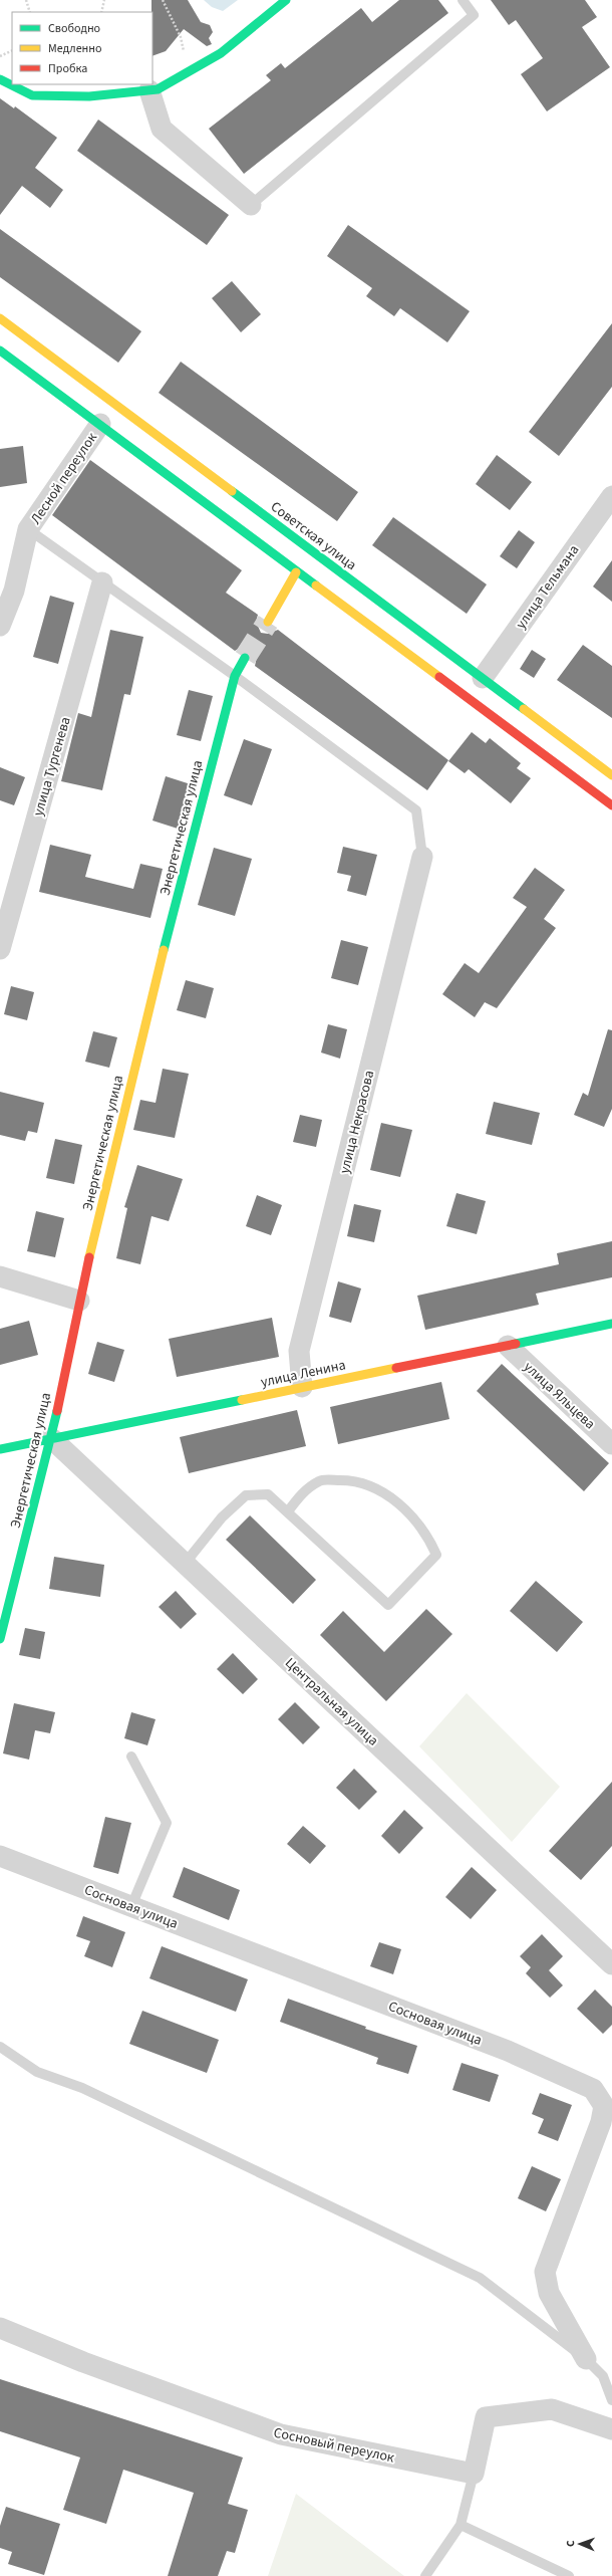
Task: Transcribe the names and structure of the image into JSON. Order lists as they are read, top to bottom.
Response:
{
  "streets": {
    "street": [
      "Лесной переулок",
      "Советская улица",
      "улица Тельмана",
      "улица Тургенева",
      "Энергетическая улица",
      "улица Некрасова",
      "улица Ленина",
      "улица Яльцева",
      "Центральная улица",
      "Сосновая улица",
      "Сосновый переулок"
    ]
  },
  "crossings": [
    ["Советская улица", "улица Тельмана"],
    ["Энергетическая улица", "улица Ленина"],
    ["Энергетическая улица", "Центральная улица"],
    ["улица Некрасова", "улица Ленина"],
    ["улица Ленина", "улица Яльцева"],
    ["улица Ленина", "Центральная улица"]
  ],
  "legend": ["Свободно", "Медленно", "Пробка"],
  "north": "left"
}
